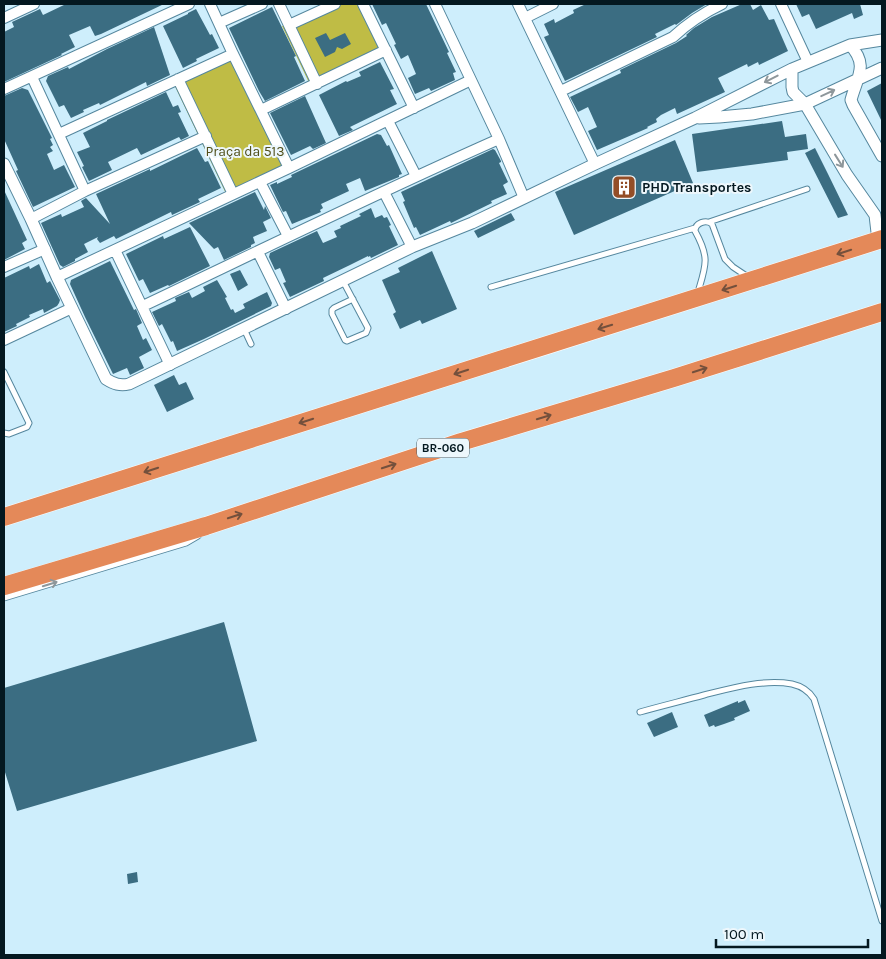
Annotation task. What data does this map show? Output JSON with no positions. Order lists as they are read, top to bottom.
{
  "streets": {
    "highway": ["BR-060"]
  },
  "parks": ["Praça da 513"],
  "places": {
    "building": ["PHD Transportes"]
  },
  "scale_bar": "100 m"
}
